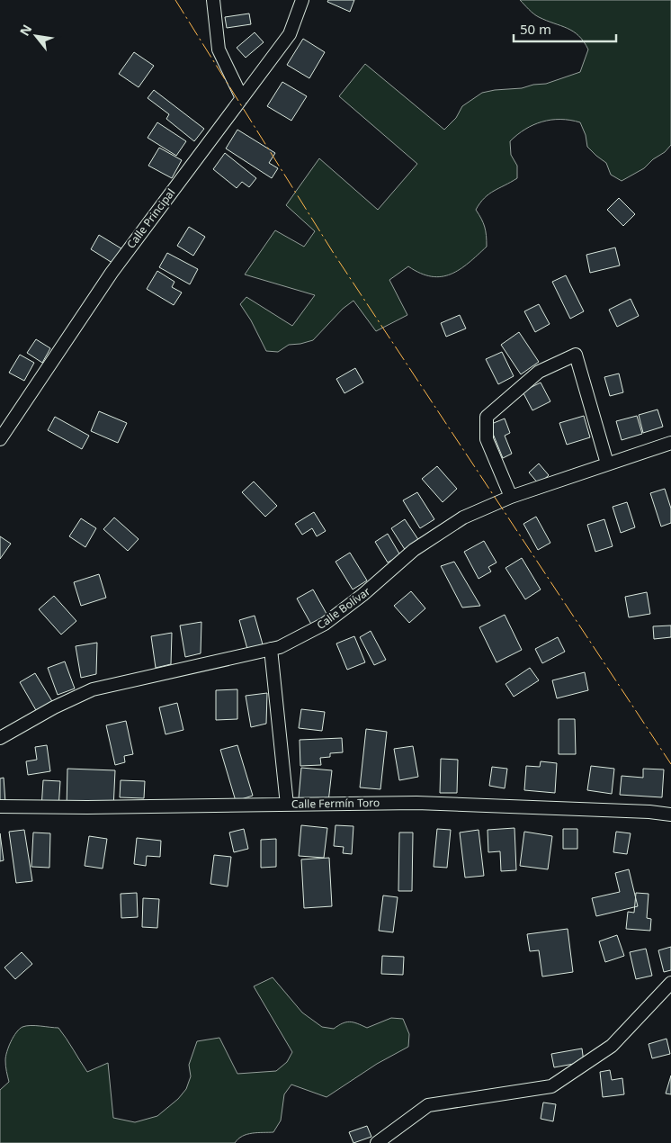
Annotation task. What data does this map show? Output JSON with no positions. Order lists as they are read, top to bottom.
{
  "streets": {
    "street": ["Calle Principal", "Calle Bolívar", "Calle Fermín Toro"]
  },
  "scale_bar": "50 m",
  "north": "top left"
}
